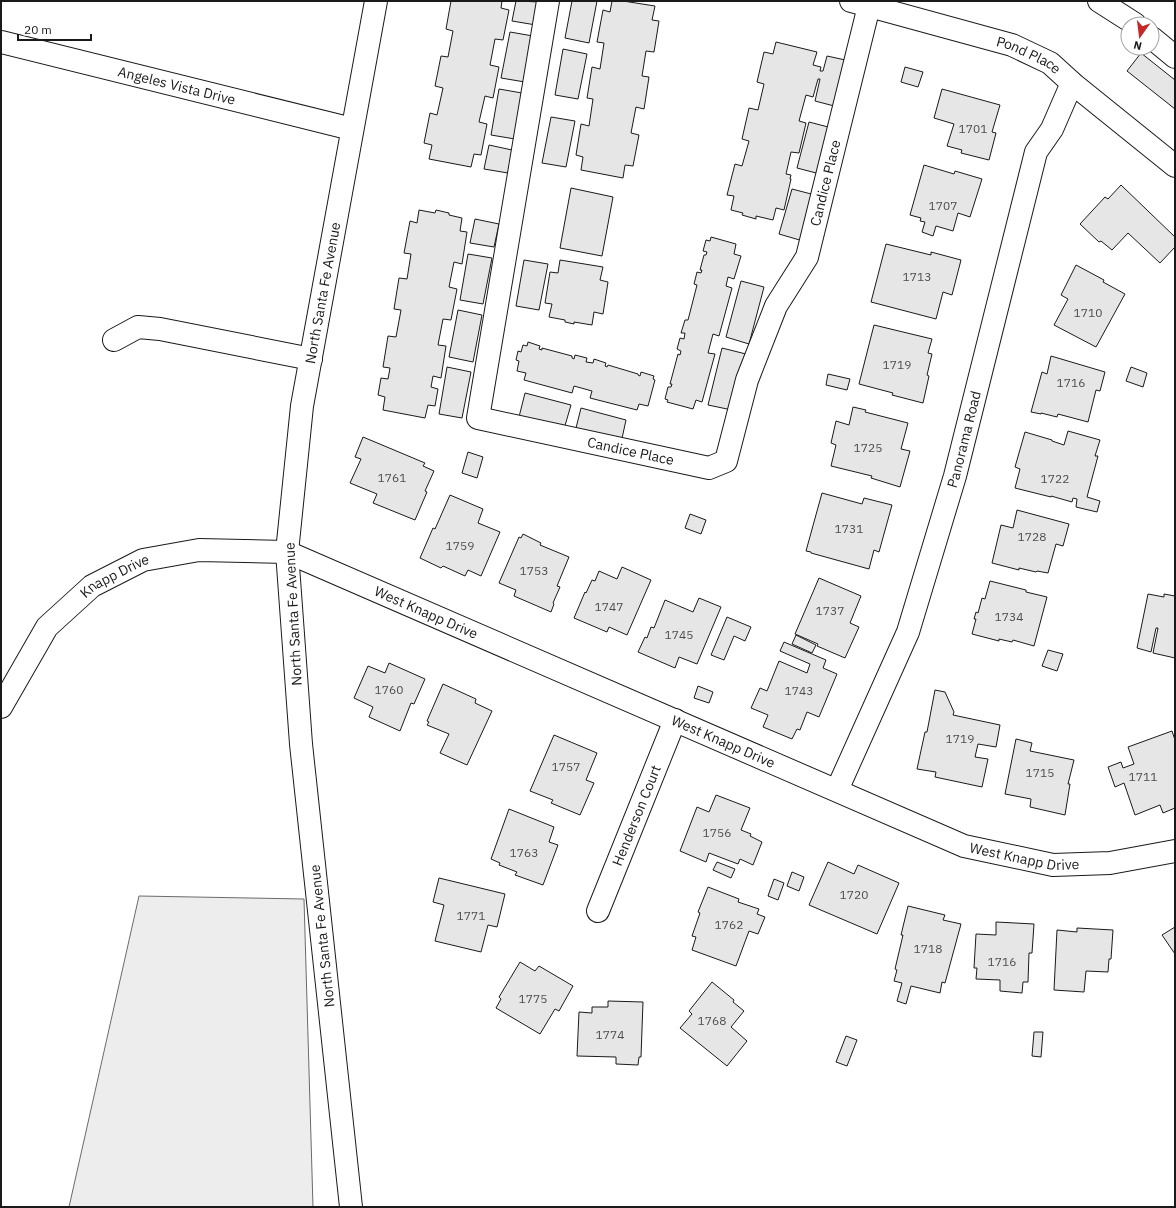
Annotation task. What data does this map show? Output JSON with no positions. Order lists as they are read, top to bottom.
{
  "streets": {
    "street": [
      "Pond Place",
      "Angeles Vista Drive",
      "Candice Place",
      "North Santa Fe Avenue",
      "Panorama Road",
      "Knapp Drive",
      "West Knapp Drive",
      "Henderson Court"
    ]
  },
  "crossings": [
    ["Pond Place", "Candice Place"],
    ["Pond Place", "Panorama Road"],
    ["Angeles Vista Drive", "North Santa Fe Avenue"],
    ["North Santa Fe Avenue", "Knapp Drive"],
    ["North Santa Fe Avenue", "West Knapp Drive"],
    ["Panorama Road", "West Knapp Drive"],
    ["Knapp Drive", "West Knapp Drive"],
    ["West Knapp Drive", "Henderson Court"]
  ],
  "house_numbers": [
    "1701",
    "1707",
    "1713",
    "1710",
    "1719",
    "1716",
    "1725",
    "1761",
    "1722",
    "1731",
    "1728",
    "1759",
    "1753",
    "1747",
    "1737",
    "1734",
    "1745",
    "1760",
    "1743",
    "1719",
    "1757",
    "1715",
    "1711",
    "1756",
    "1763",
    "1720",
    "1771",
    "1762",
    "1718",
    "1716",
    "1775",
    "1768",
    "1774"
  ],
  "scale_bar": "20 m",
  "north": "bottom"
}
